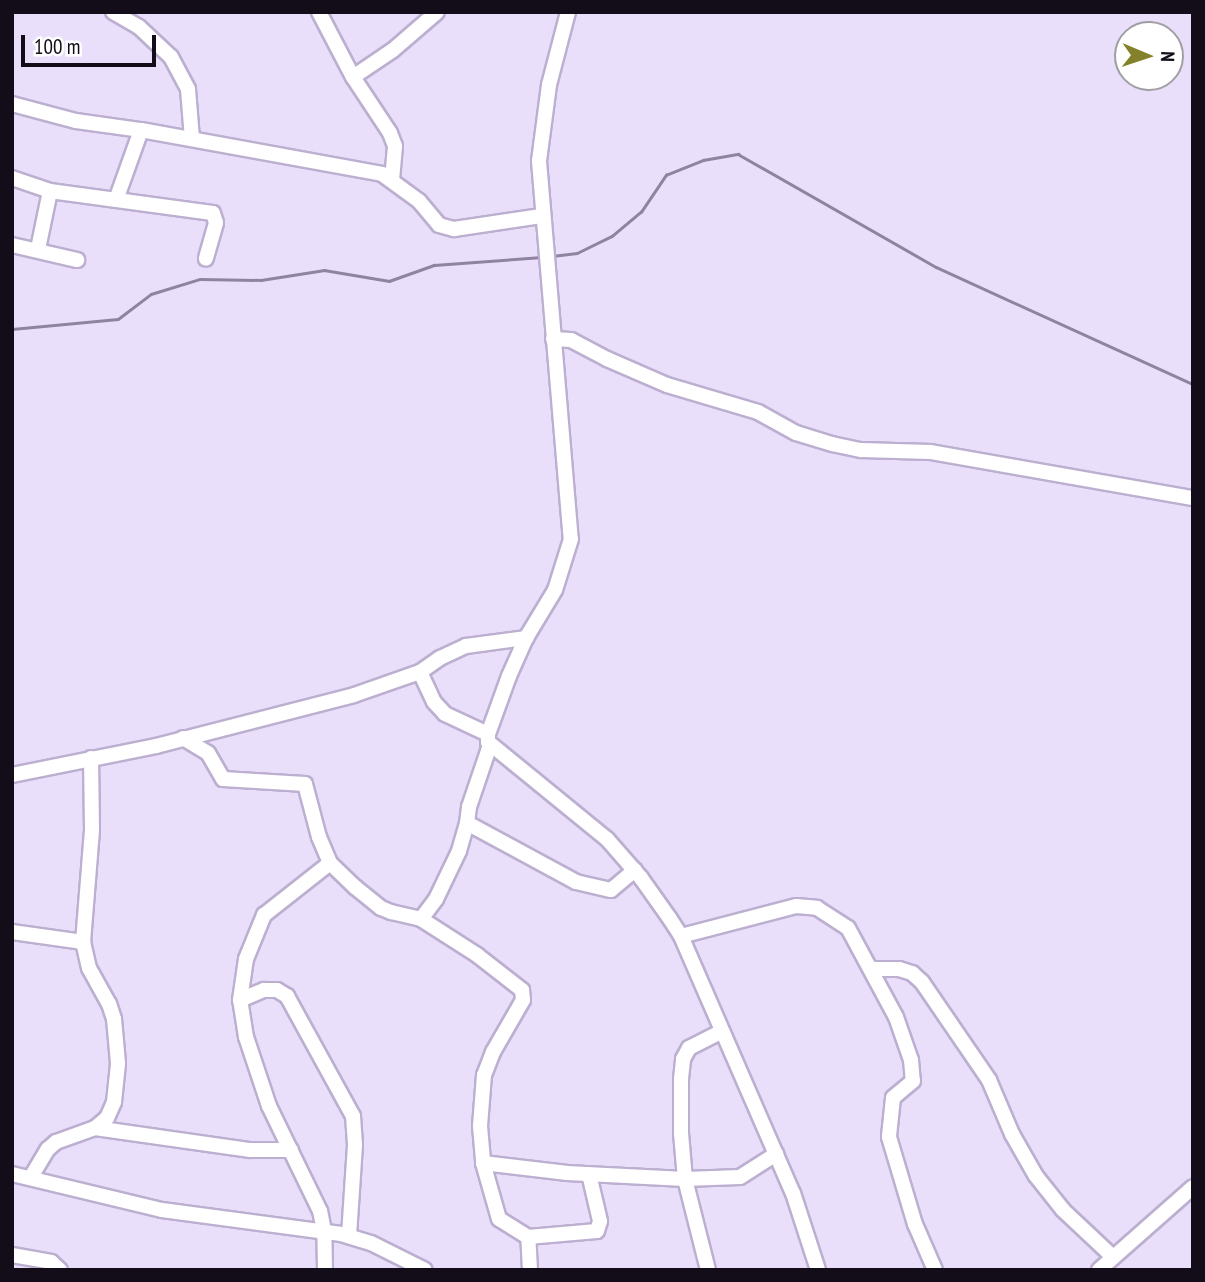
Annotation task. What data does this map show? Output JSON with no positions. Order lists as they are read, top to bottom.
{
  "scale_bar": "100 m",
  "north": "right"
}
